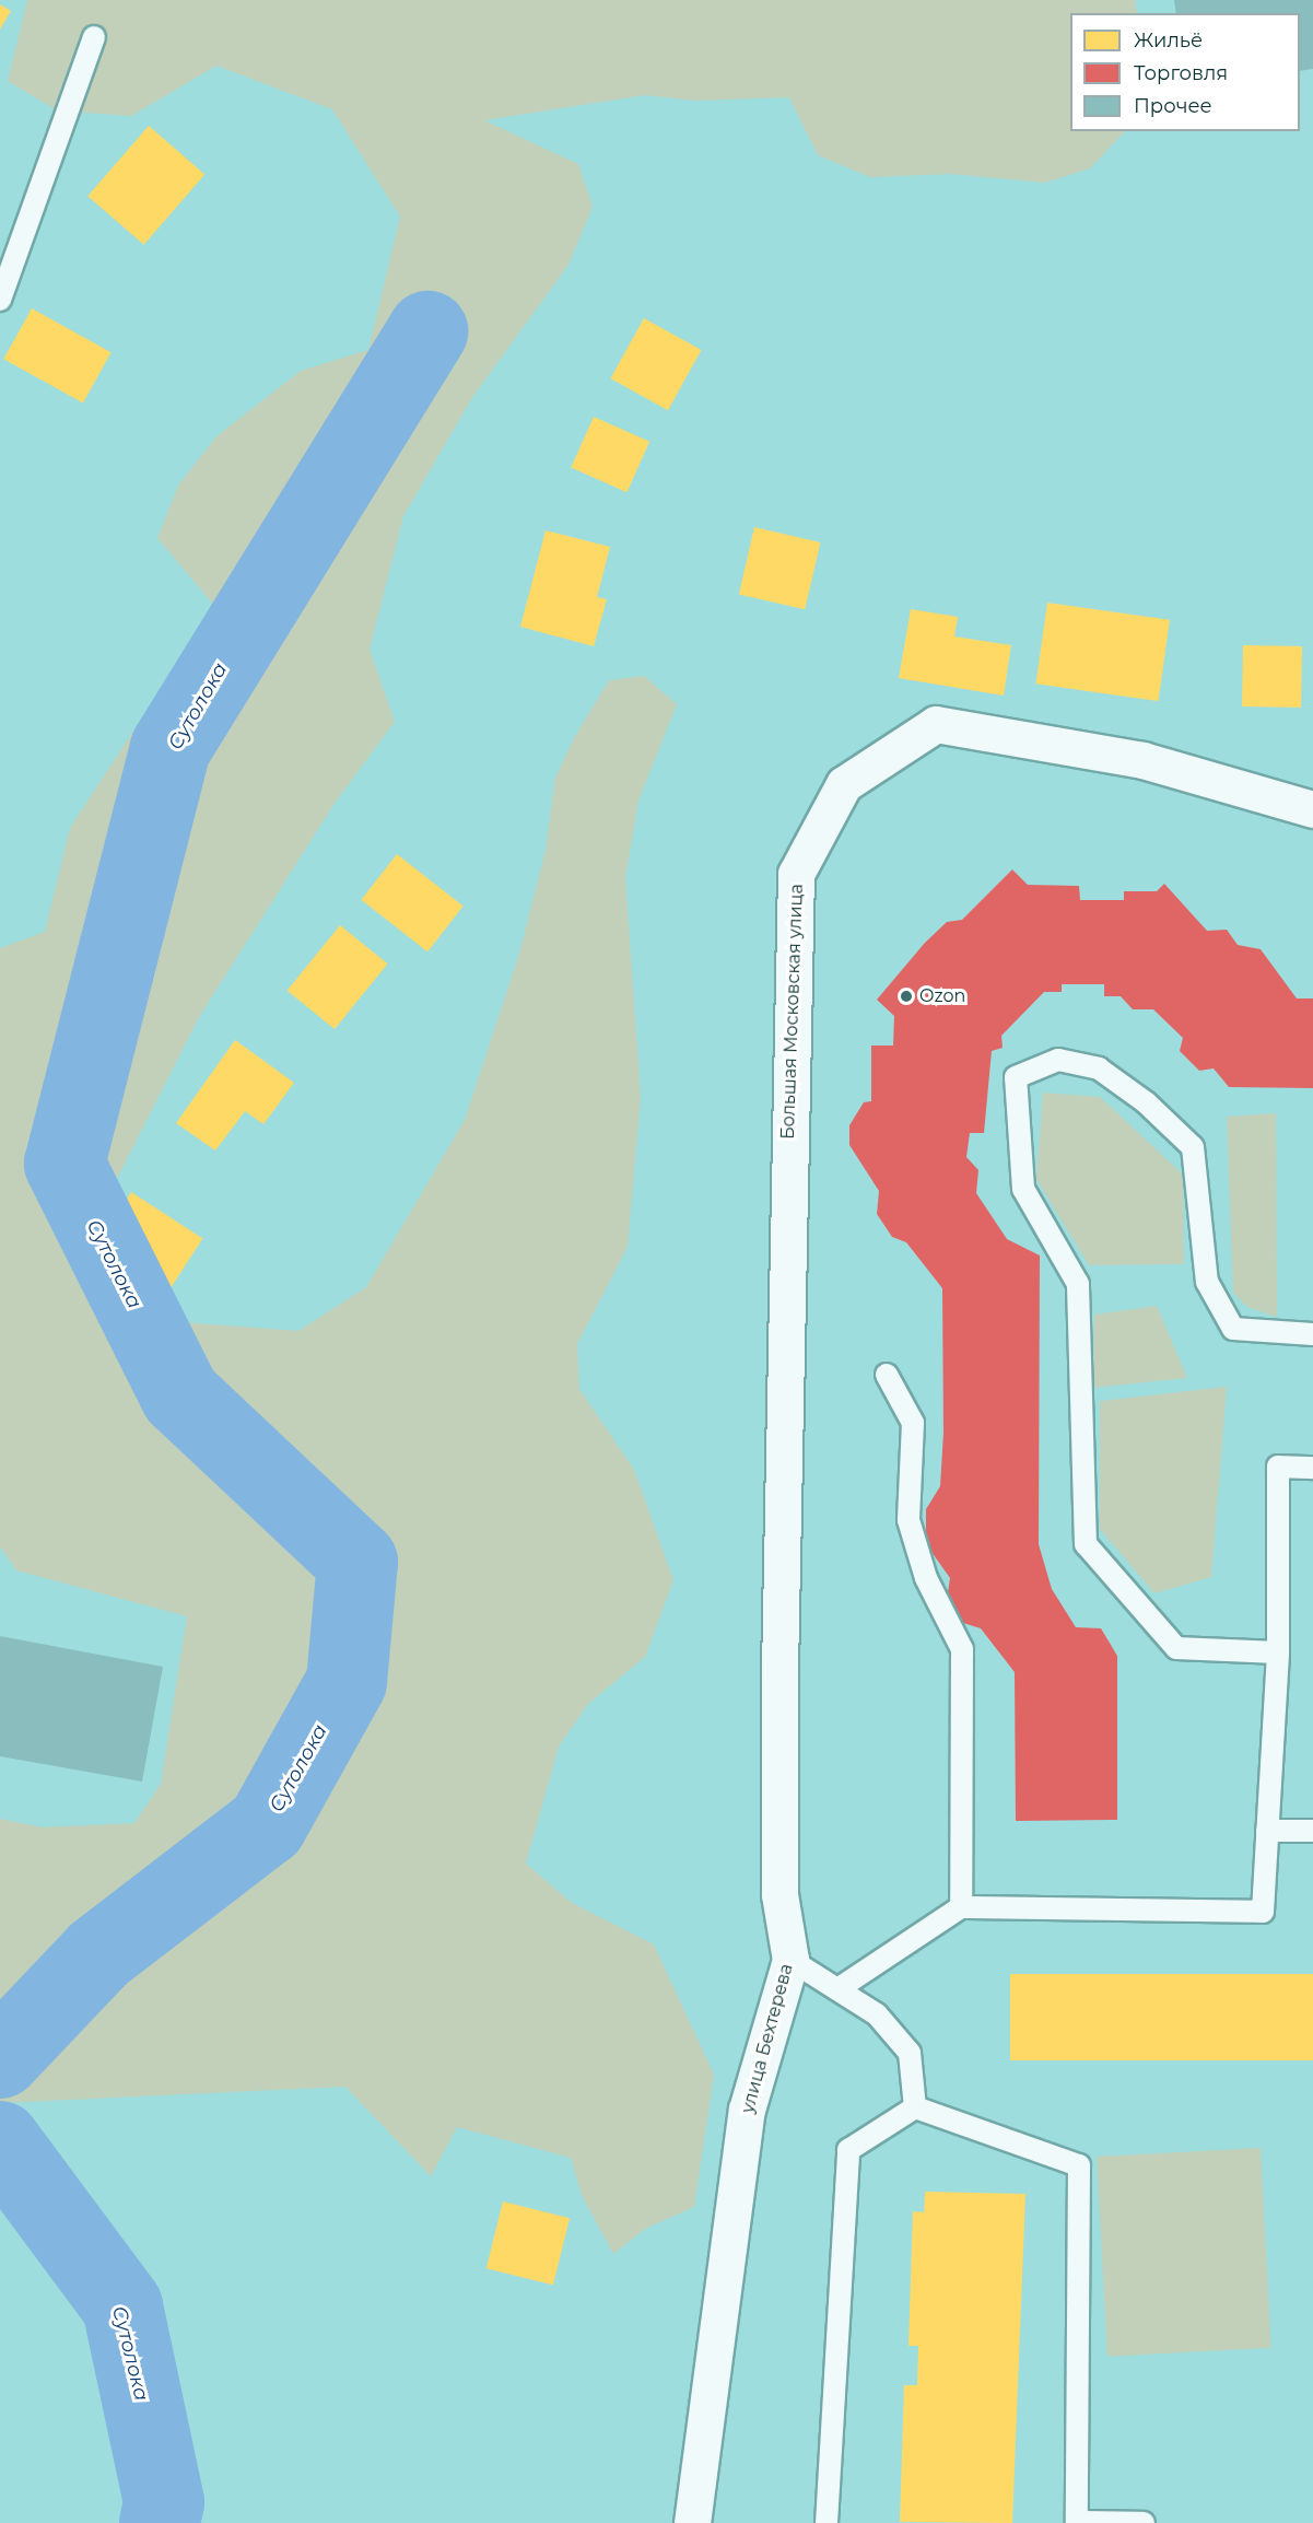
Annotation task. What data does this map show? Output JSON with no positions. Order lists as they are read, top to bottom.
{
  "streets": {
    "street": ["Большая Московская улица", "улица Бехтерева"]
  },
  "crossings": [
    ["Большая Московская улица", "улица Бехтерева"]
  ],
  "water": ["Сутолока"],
  "places": ["Ozon"],
  "legend": ["Жильё", "Торговля", "Прочее"]
}
